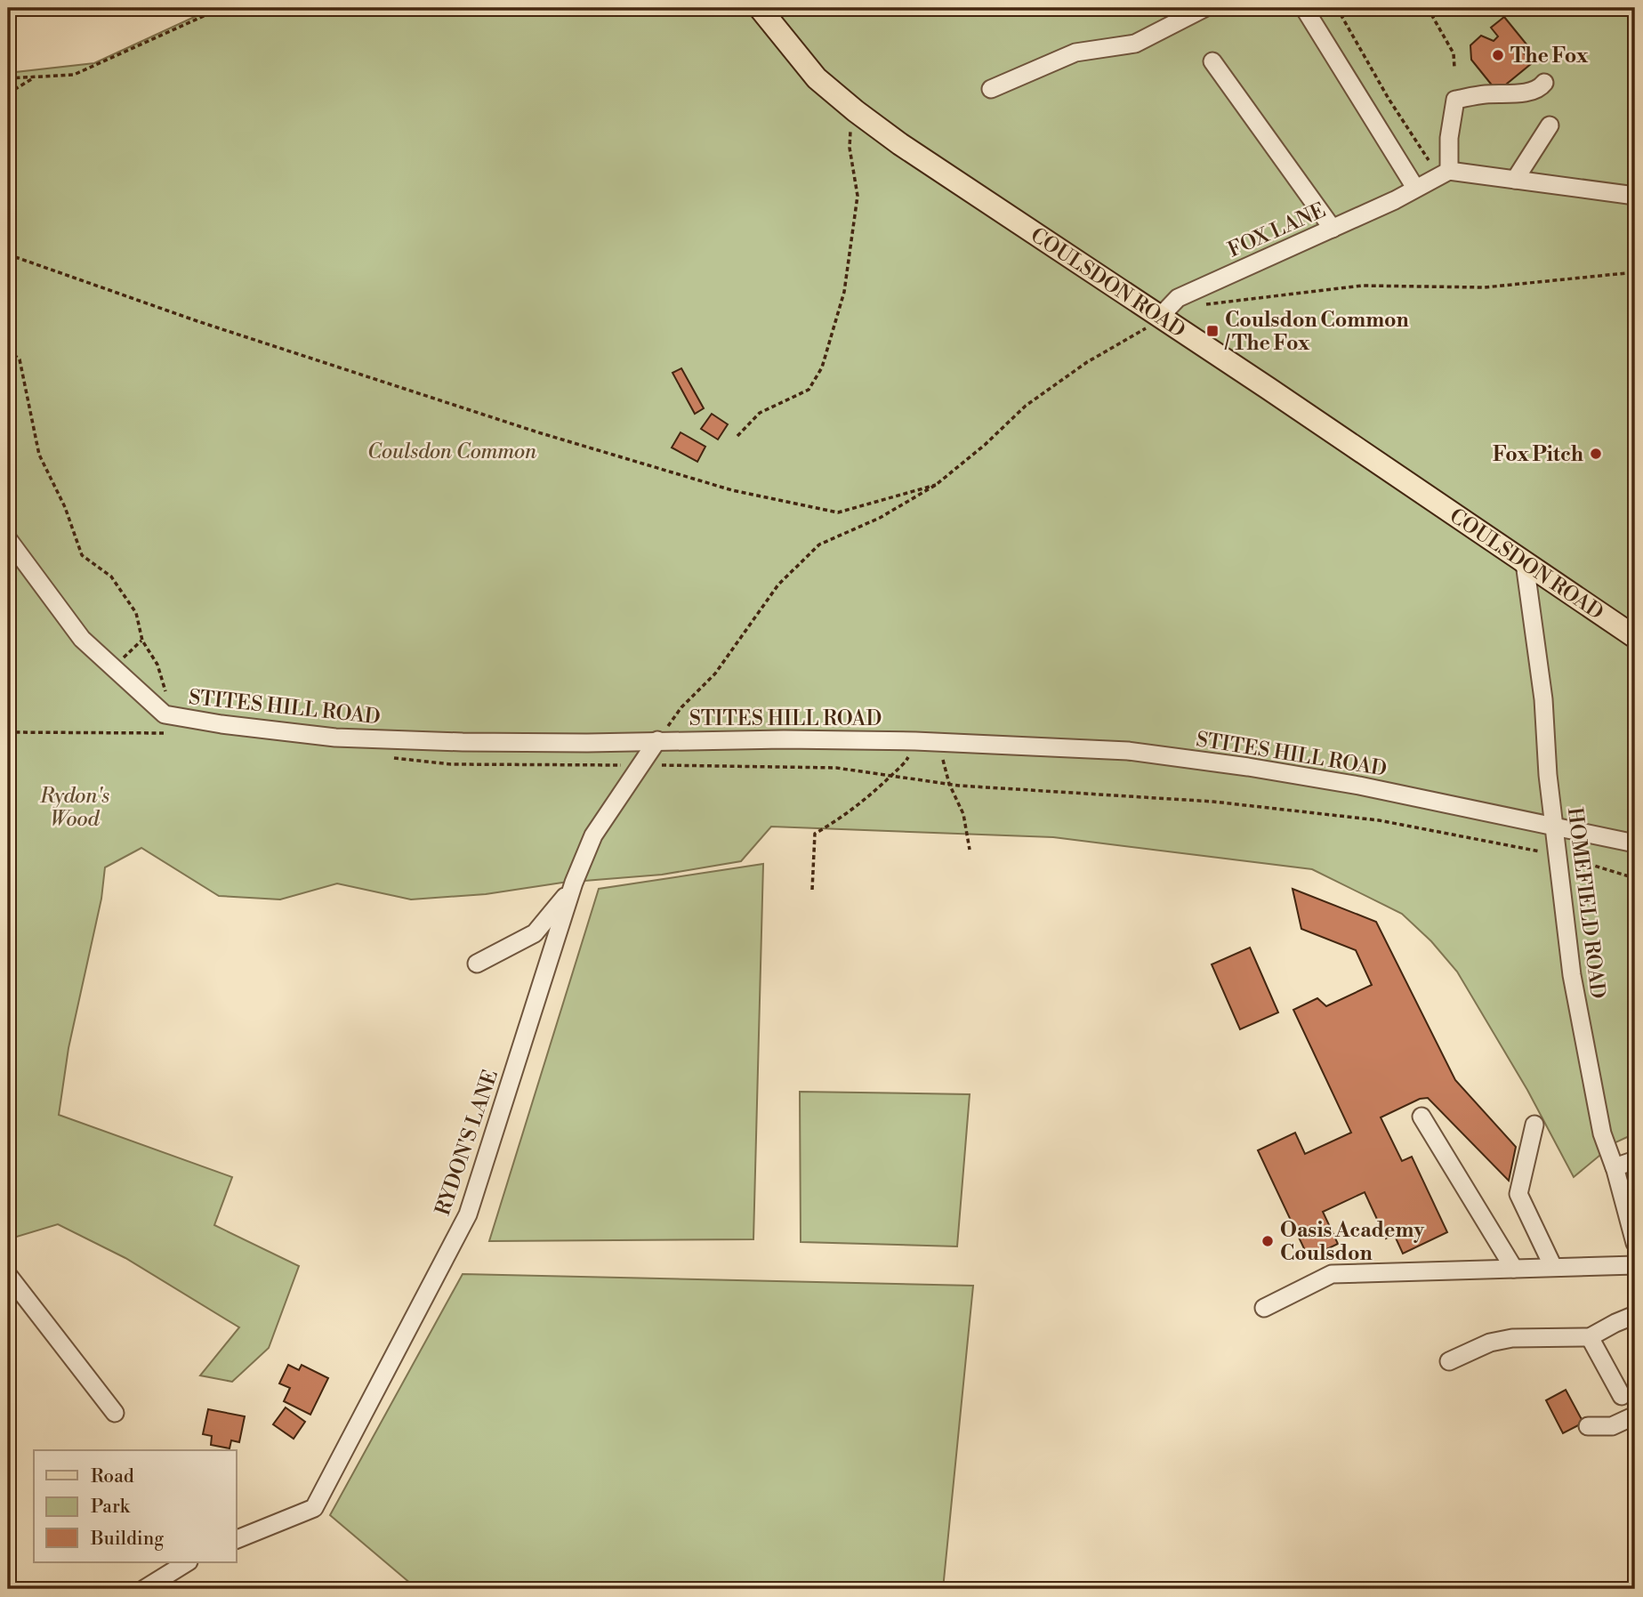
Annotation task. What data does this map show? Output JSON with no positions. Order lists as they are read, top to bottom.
{
  "streets": {
    "main road": ["COULSDON ROAD"],
    "street": [
      "FOX LANE",
      "STITES HILL ROAD",
      "HOMEFIELD ROAD",
      "RYDON'S LANE"
    ]
  },
  "crossings": [
    ["FOX LANE", "COULSDON ROAD"],
    ["COULSDON ROAD", "HOMEFIELD ROAD"],
    ["STITES HILL ROAD", "HOMEFIELD ROAD"],
    ["STITES HILL ROAD", "RYDON'S LANE"]
  ],
  "parks": ["Coulsdon Common", "Rydon's Wood"],
  "places": {
    "other": ["The Fox", "Fox Pitch", "Oasis Academy Coulsdon"],
    "transit": ["Coulsdon Common / The Fox"]
  },
  "legend": ["Road", "Park", "Building"]
}
